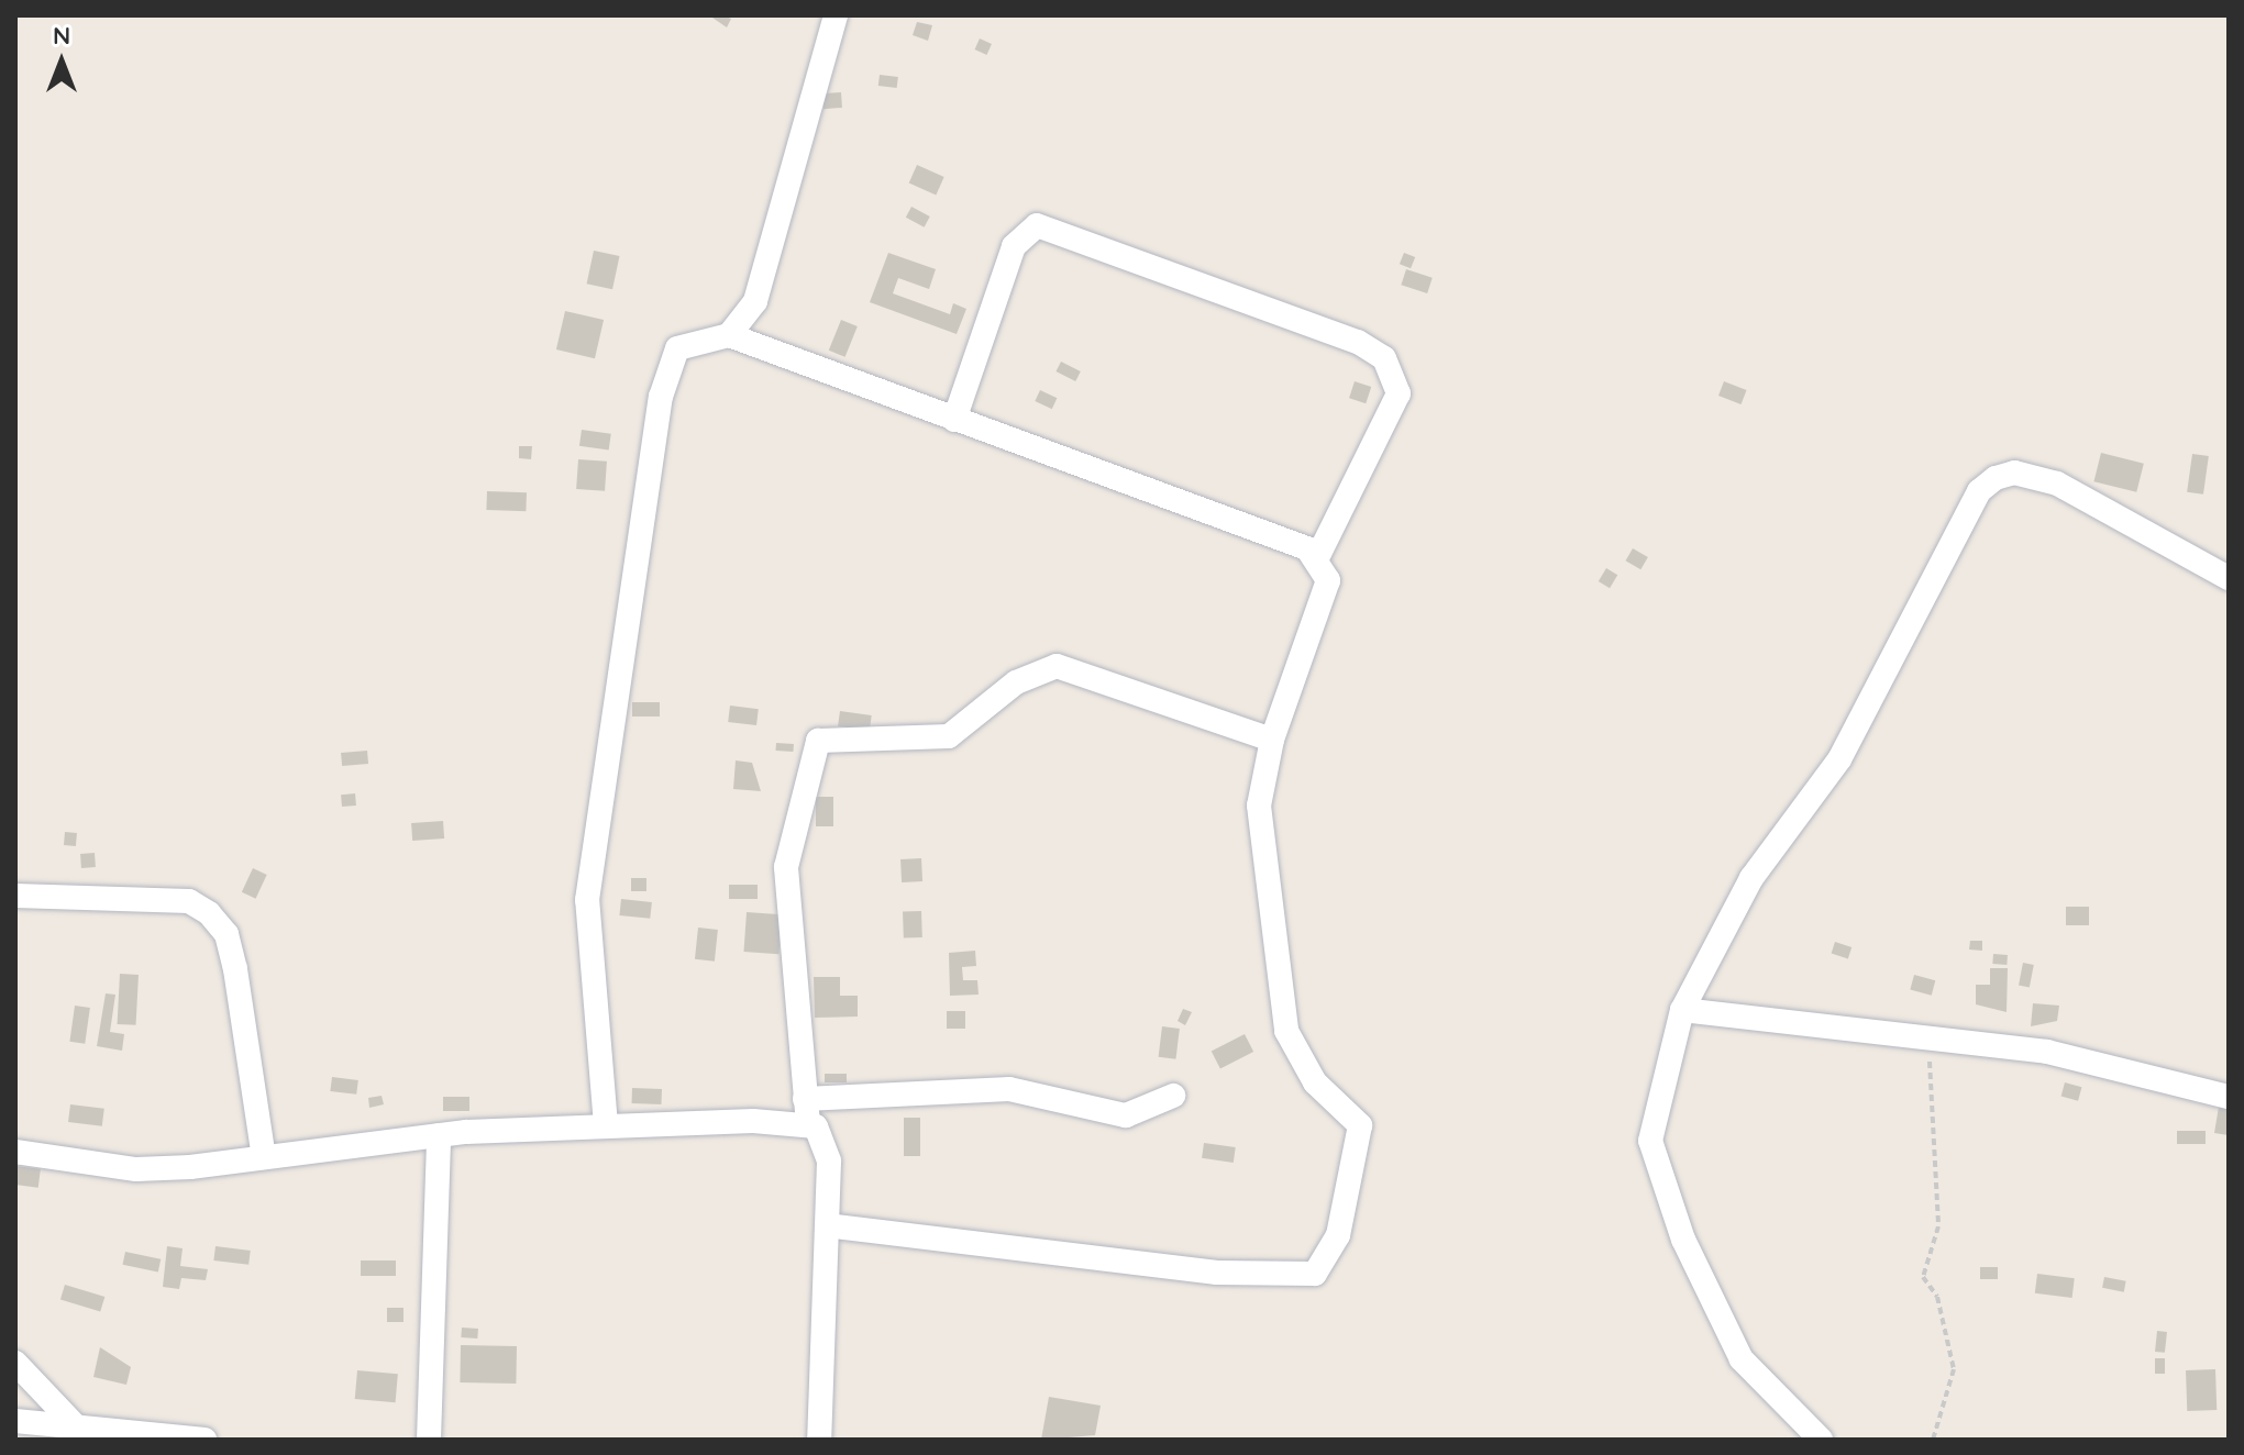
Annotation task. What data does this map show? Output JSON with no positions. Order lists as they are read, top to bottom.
{
  "north": "top"
}
